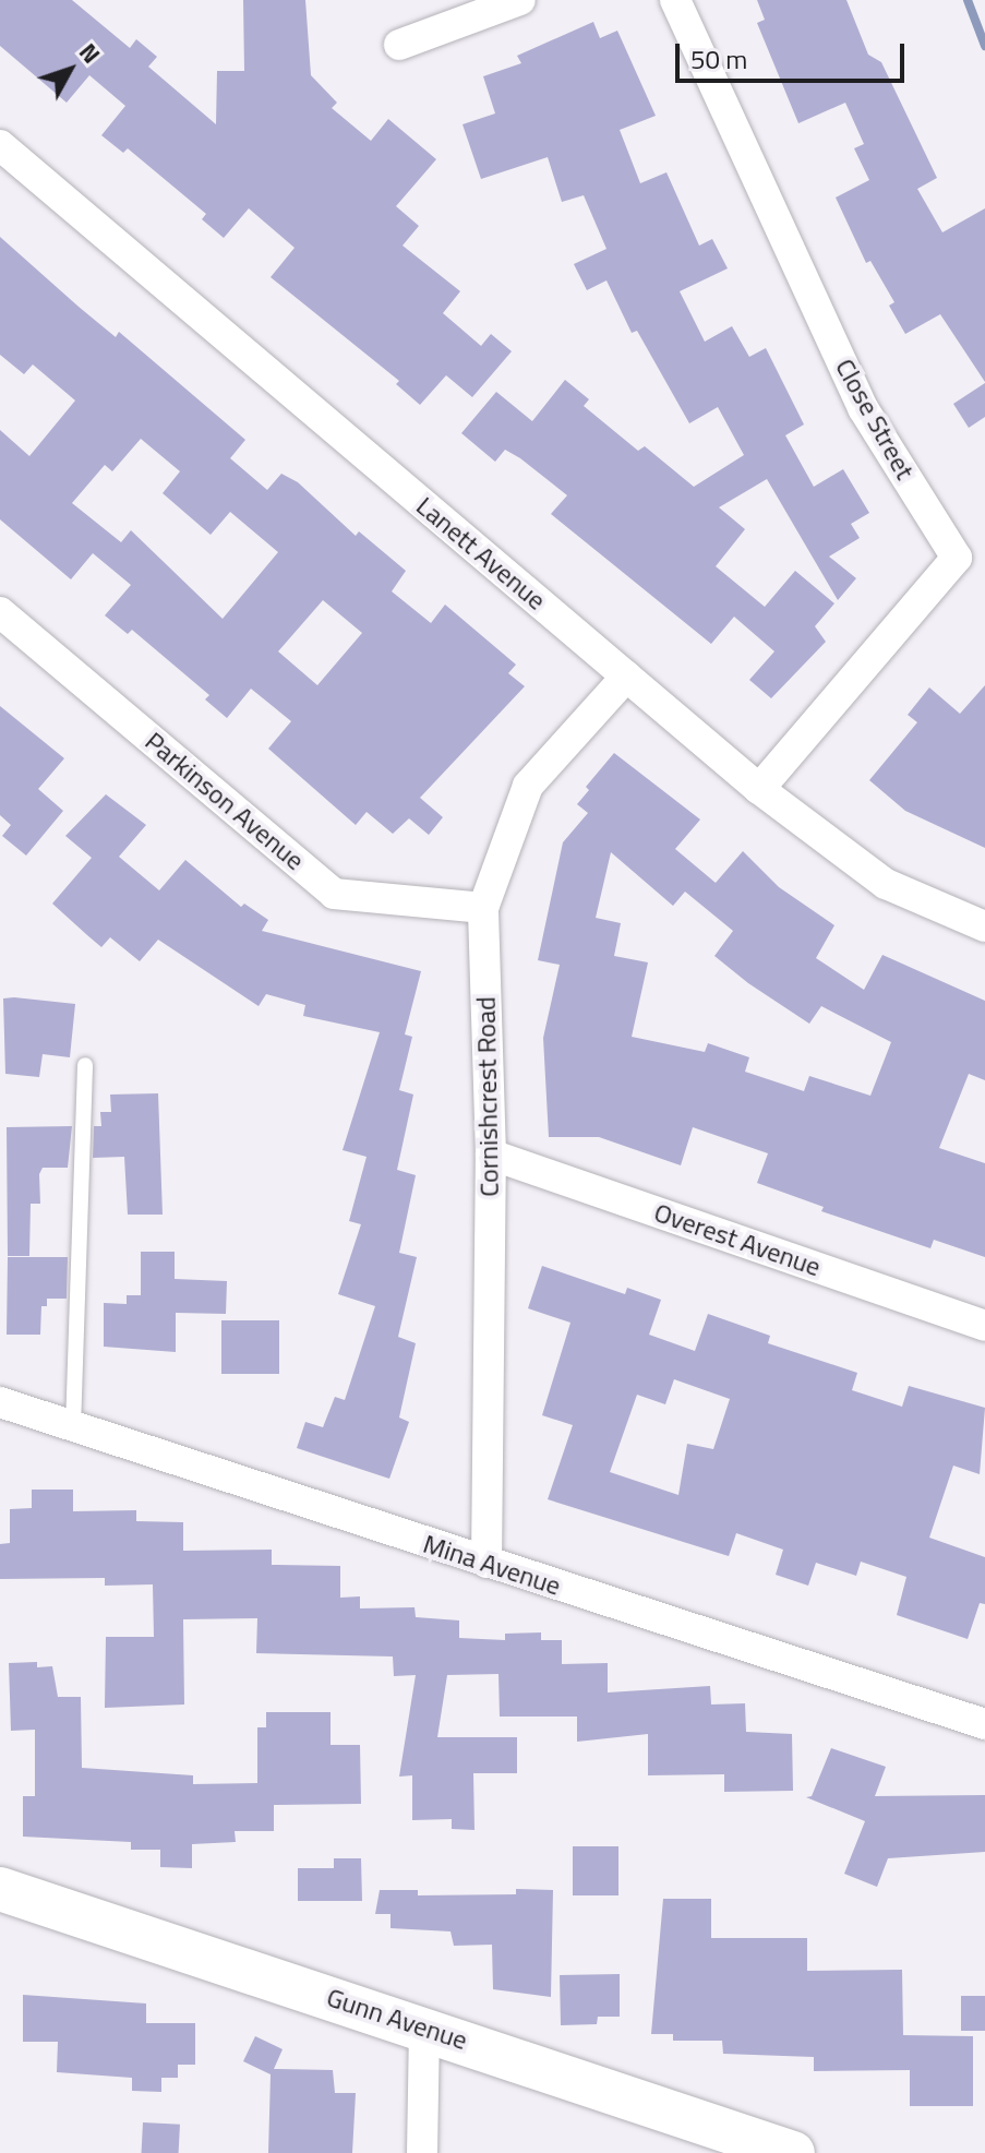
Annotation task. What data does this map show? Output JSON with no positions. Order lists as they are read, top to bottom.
{
  "streets": {
    "street": [
      "Close Street",
      "Lanett Avenue",
      "Parkinson Avenue",
      "Cornishcrest Road",
      "Overest Avenue",
      "Mina Avenue",
      "Gunn Avenue"
    ]
  },
  "crossings": [
    ["Close Street", "Lanett Avenue"],
    ["Lanett Avenue", "Cornishcrest Road"],
    ["Parkinson Avenue", "Cornishcrest Road"],
    ["Cornishcrest Road", "Overest Avenue"],
    ["Cornishcrest Road", "Mina Avenue"]
  ],
  "scale_bar": "50 m",
  "north": "top right"
}
